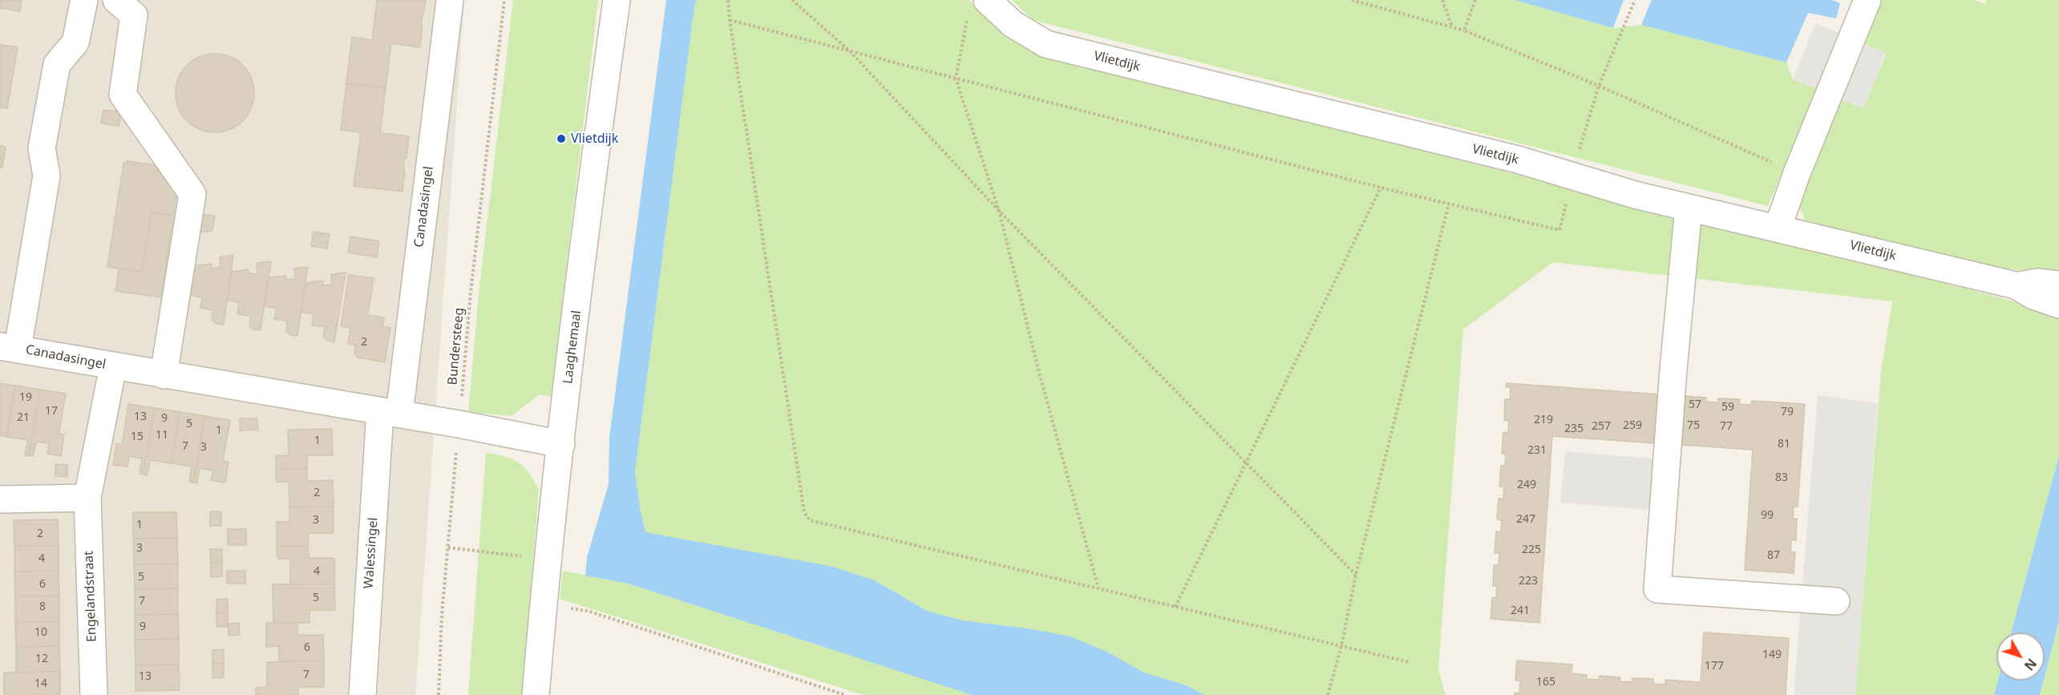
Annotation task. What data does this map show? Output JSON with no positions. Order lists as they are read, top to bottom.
{
  "streets": {
    "street": [
      "Vlietdijk",
      "Canadasingel",
      "Laaghemaal",
      "Walessingel",
      "Engelandstraat"
    ],
    "path": ["Bundersteeg"]
  },
  "crossings": [
    ["Canadasingel", "Bundersteeg"],
    ["Canadasingel", "Laaghemaal"],
    ["Canadasingel", "Walessingel"],
    ["Canadasingel", "Engelandstraat"]
  ],
  "places": ["Vlietdijk"],
  "house_numbers": [
    "2",
    "19",
    "57",
    "59",
    "17",
    "79",
    "13",
    "21",
    "9",
    "219",
    "5",
    "259",
    "75",
    "257",
    "77",
    "235",
    "1",
    "11",
    "15",
    "1",
    "81",
    "7",
    "3",
    "231",
    "83",
    "249",
    "2",
    "99",
    "247",
    "3",
    "1",
    "2",
    "3",
    "225",
    "87",
    "4",
    "4",
    "5",
    "223",
    "6",
    "5",
    "7",
    "8",
    "241",
    "9",
    "10",
    "6",
    "149",
    "12",
    "177",
    "7",
    "13",
    "165",
    "14"
  ],
  "north": "bottom right"
}
